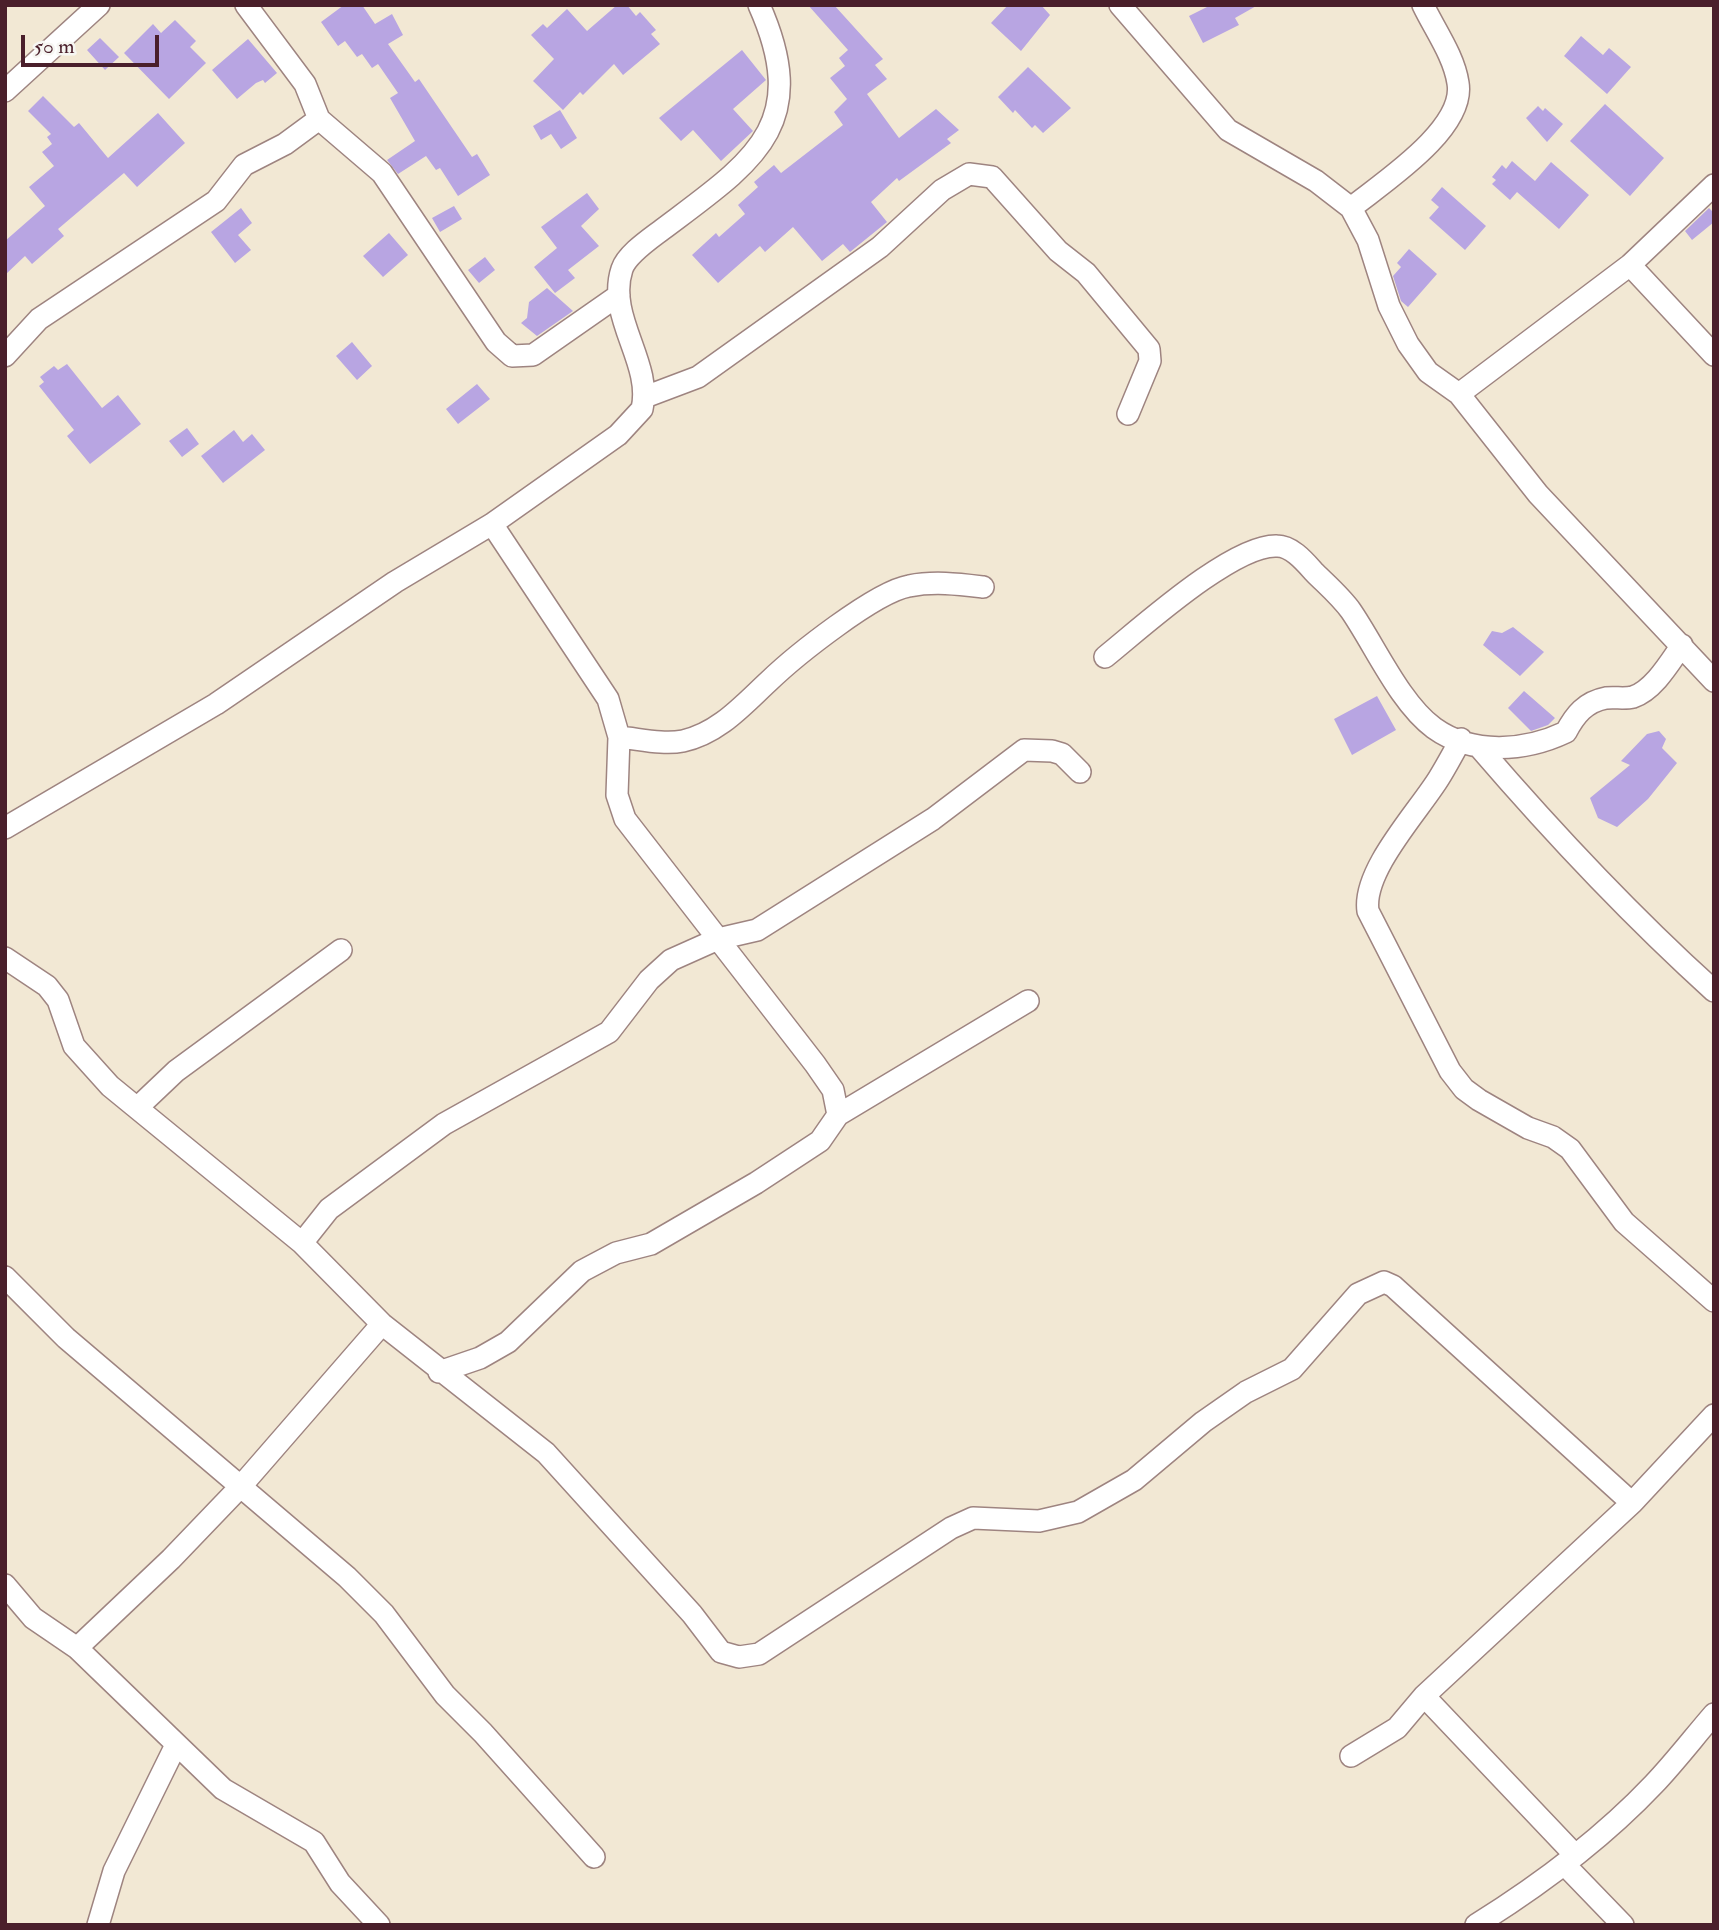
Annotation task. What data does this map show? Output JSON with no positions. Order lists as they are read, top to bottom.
{
  "scale_bar": "50 m"
}
